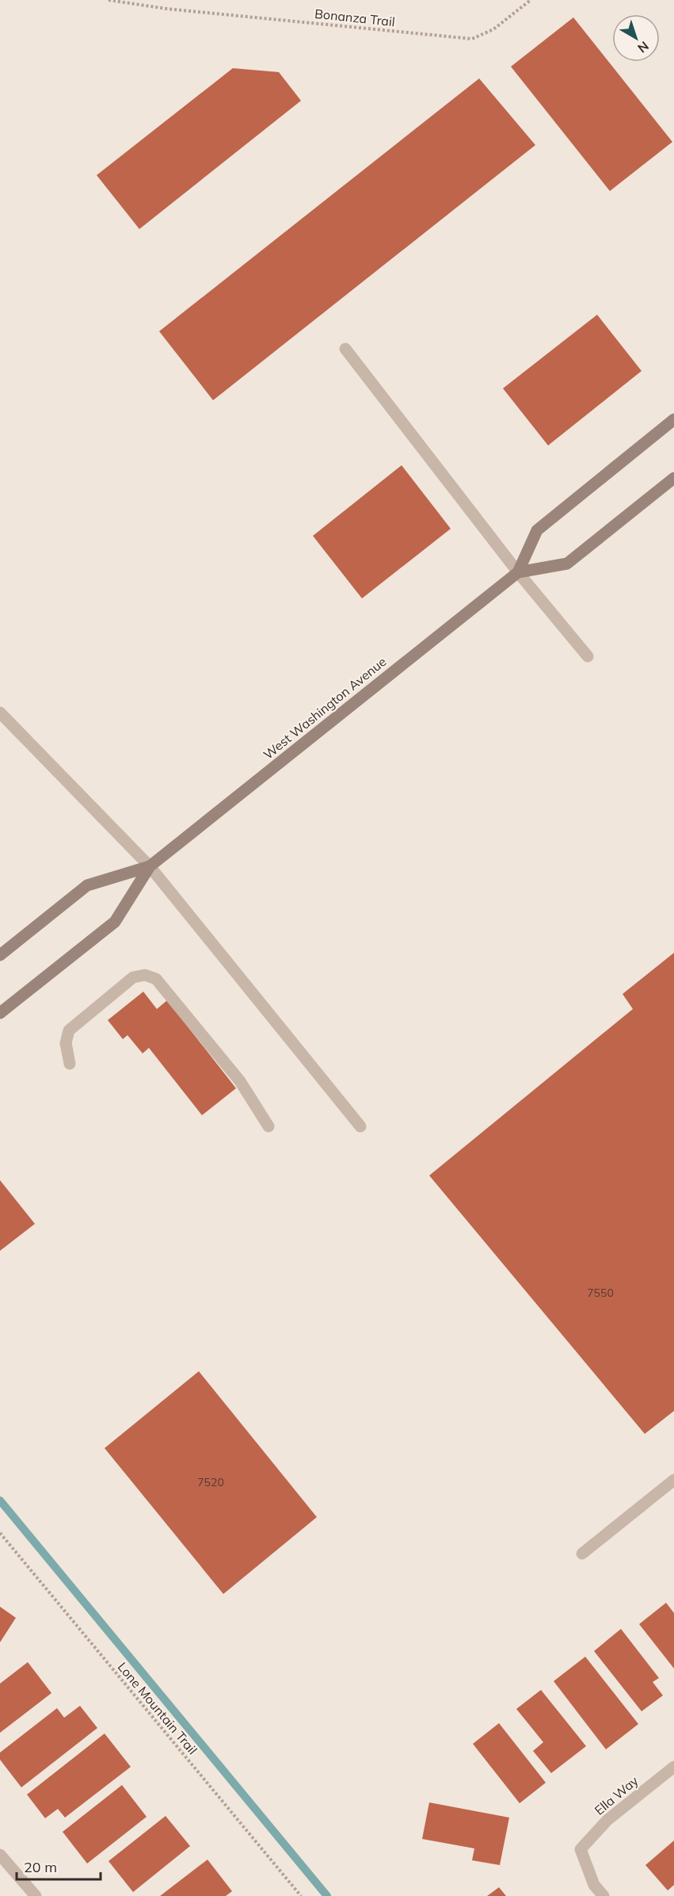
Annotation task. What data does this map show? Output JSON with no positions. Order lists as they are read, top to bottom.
{
  "streets": {
    "main road": ["West Washington Avenue"],
    "street": ["Ella Way"],
    "path": ["Bonanza Trail", "Lone Mountain Trail"]
  },
  "house_numbers": ["7550", "7520"],
  "scale_bar": "20 m",
  "north": "bottom right"
}
